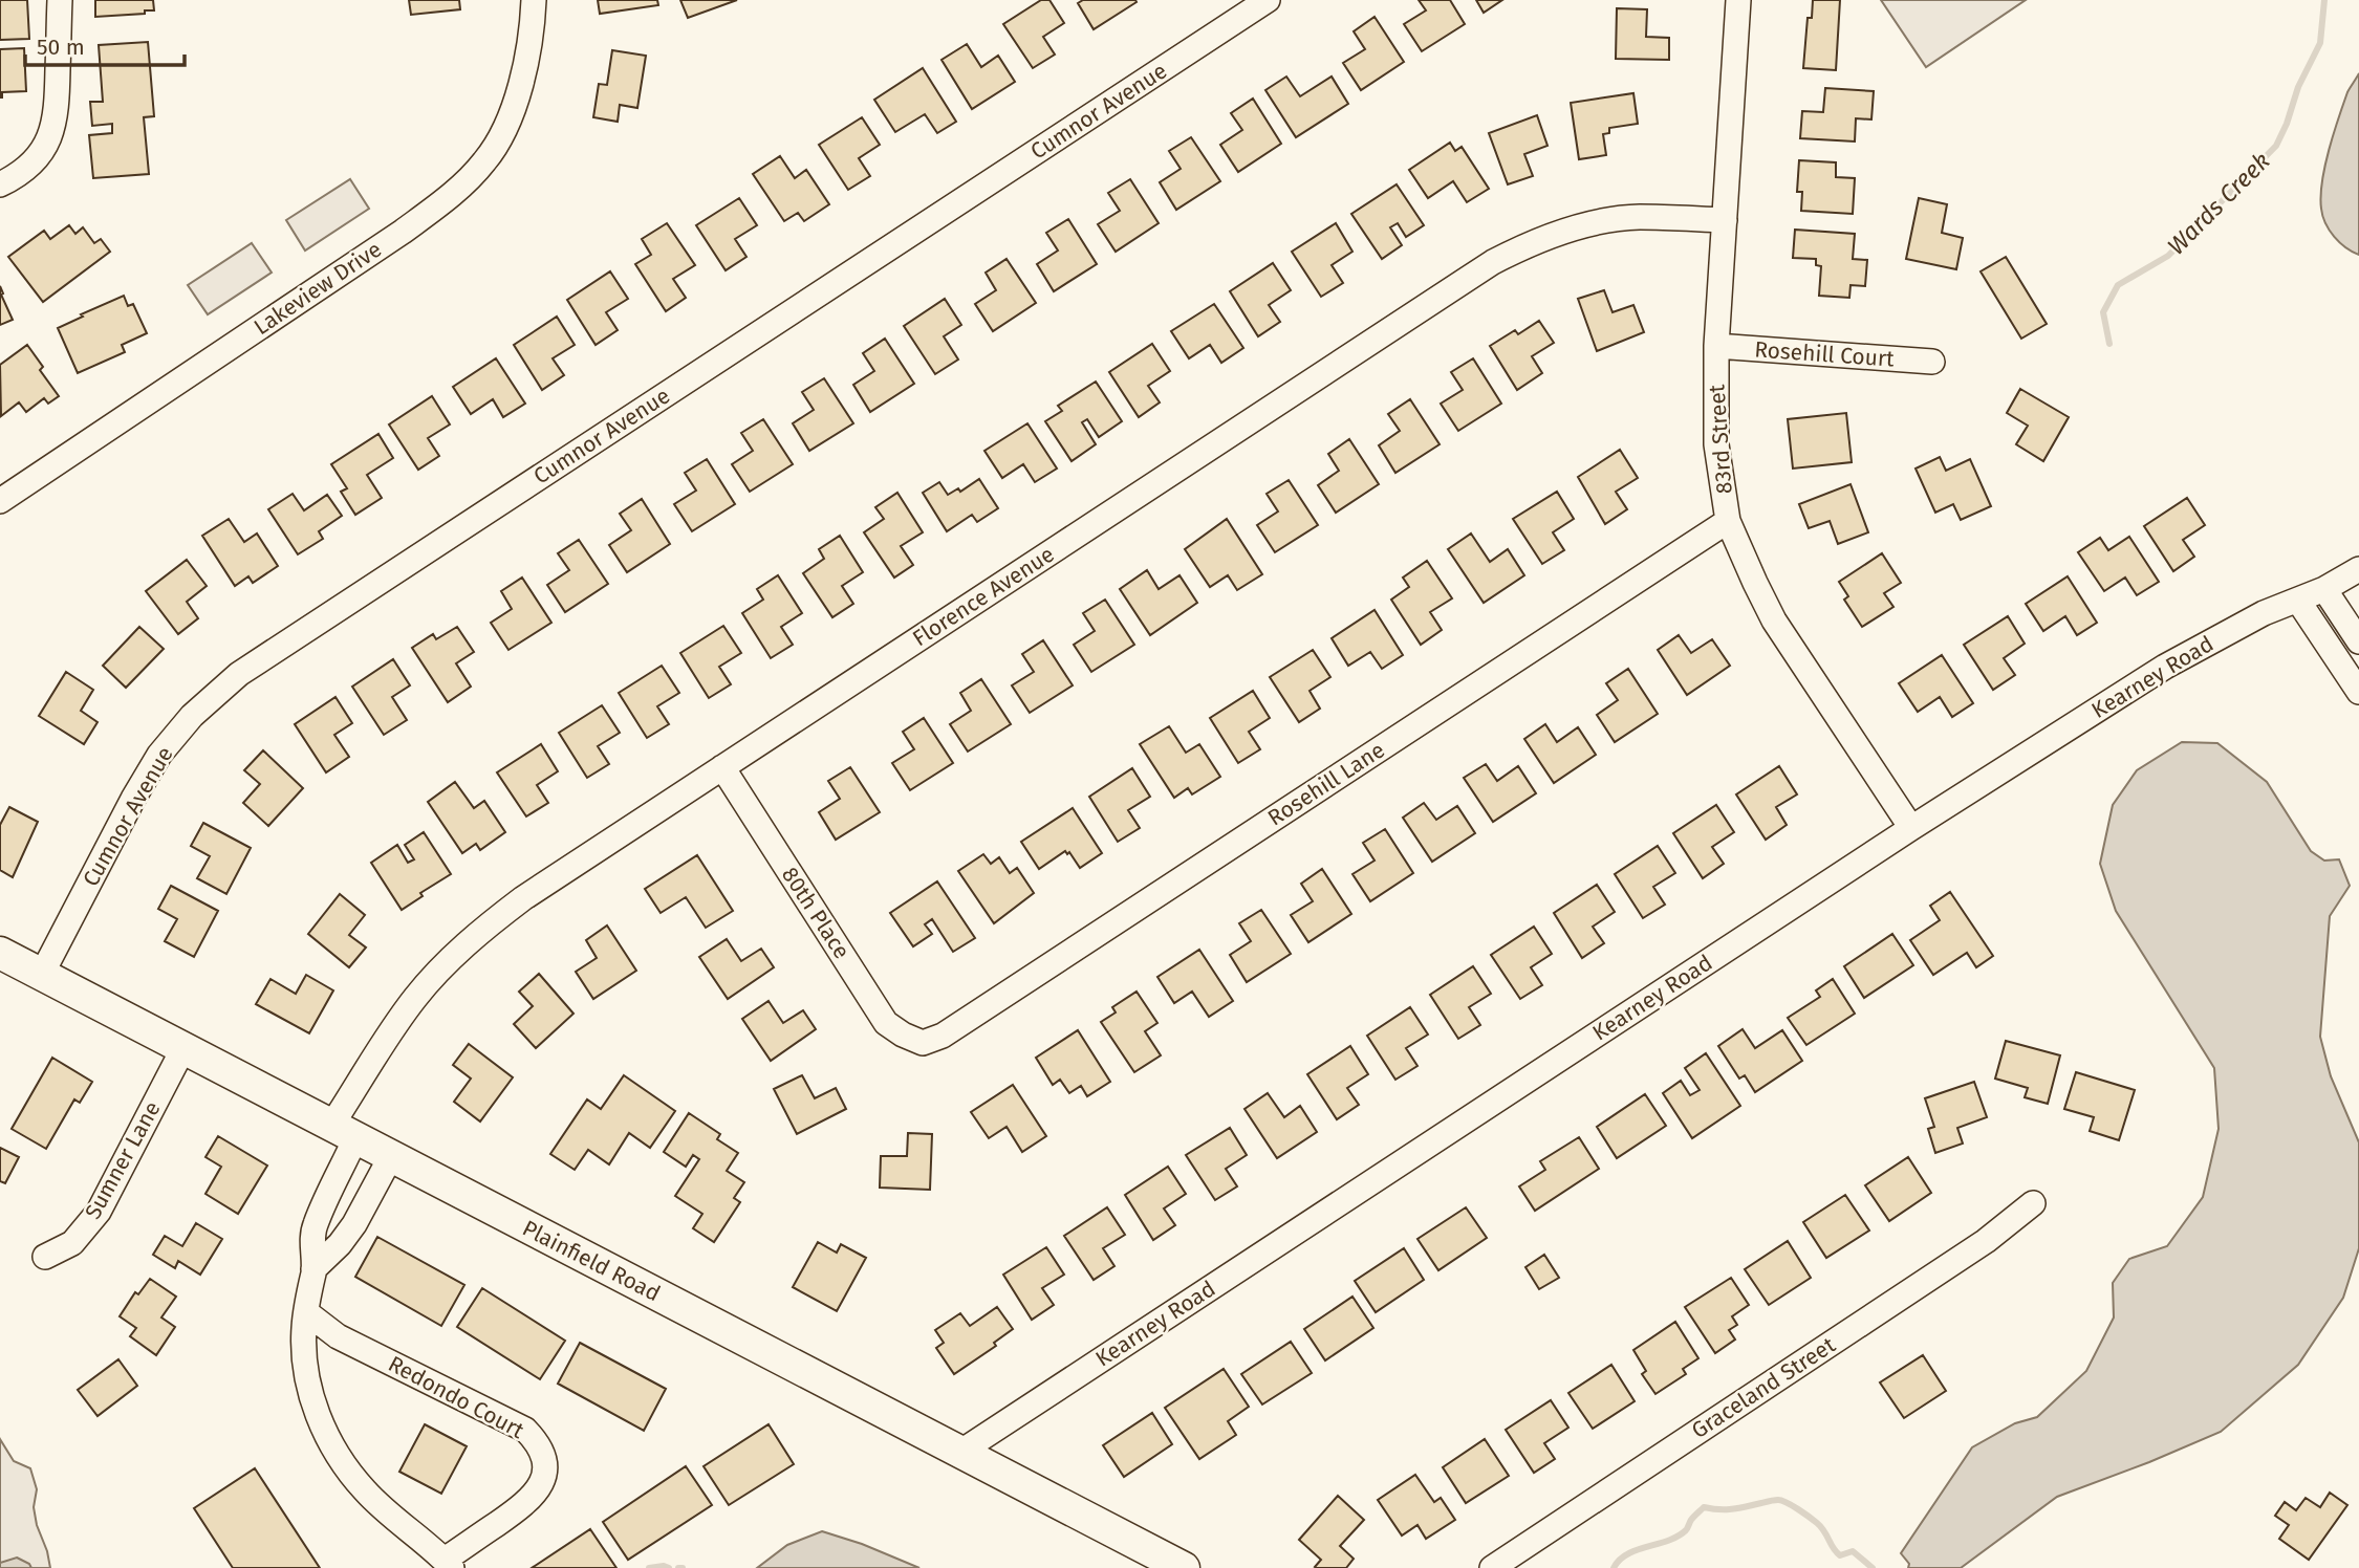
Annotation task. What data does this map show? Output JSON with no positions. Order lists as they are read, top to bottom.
{
  "streets": {
    "main road": ["Plainfield Road"],
    "street": [
      "Cumnor Avenue",
      "Lakeview Drive",
      "Rosehill Court",
      "83rd Street",
      "Florence Avenue",
      "Kearney Road",
      "Rosehill Lane",
      "80th Place",
      "Sumner Lane",
      "Graceland Street",
      "Redondo Court"
    ]
  },
  "crossings": [
    ["Cumnor Avenue", "Plainfield Road"],
    ["Rosehill Court", "83rd Street"],
    ["83rd Street", "Florence Avenue"],
    ["83rd Street", "Kearney Road"],
    ["83rd Street", "Rosehill Lane"],
    ["Florence Avenue", "80th Place"],
    ["Florence Avenue", "Plainfield Road"],
    ["Florence Avenue", "Redondo Court"],
    ["Kearney Road", "Plainfield Road"],
    ["Rosehill Lane", "80th Place"],
    ["Sumner Lane", "Plainfield Road"]
  ],
  "water": ["Wards Creek"],
  "scale_bar": "50 m"
}
